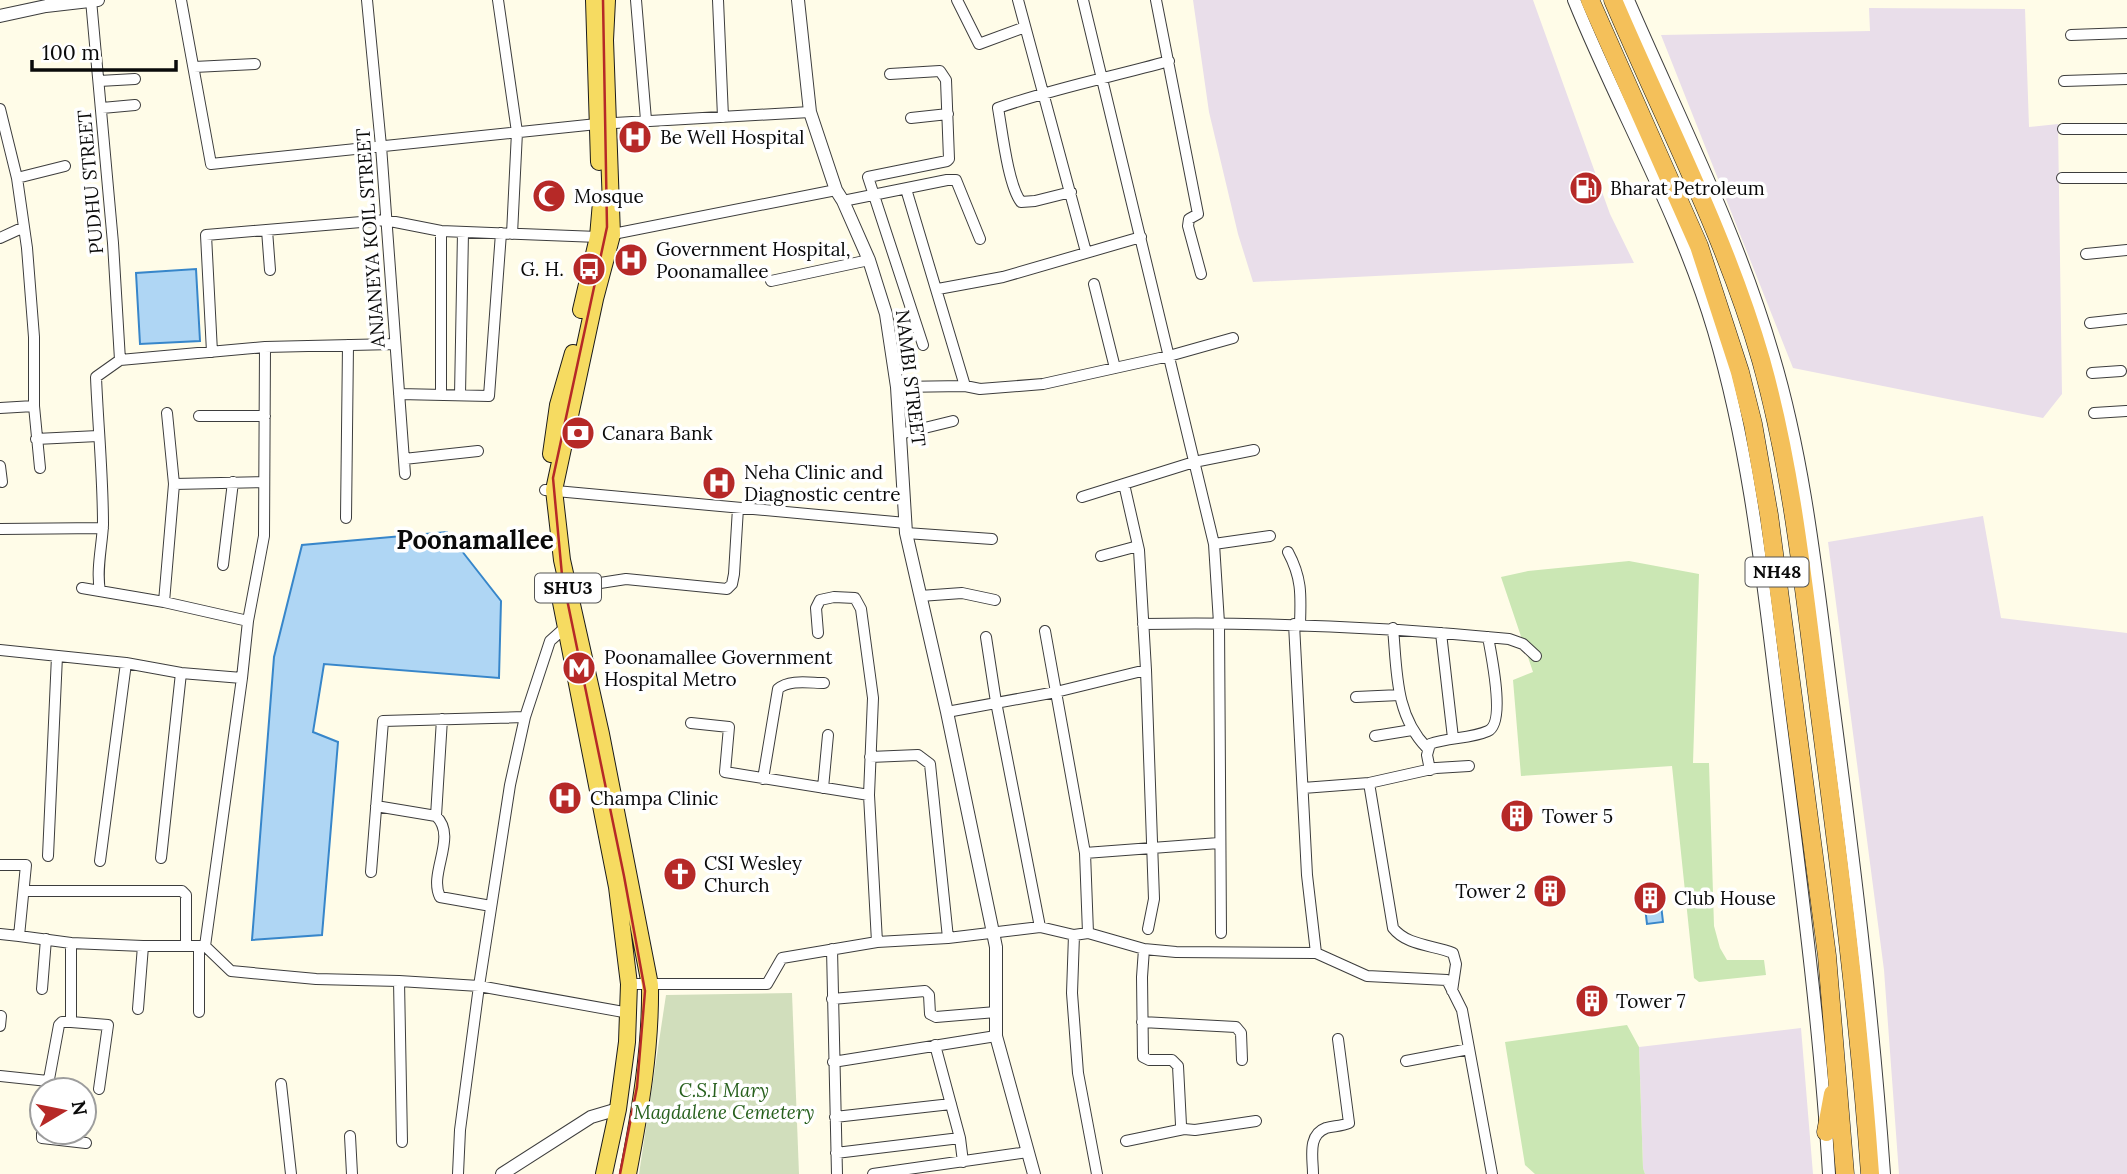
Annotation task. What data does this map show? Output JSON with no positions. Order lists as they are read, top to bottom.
{
  "streets": {
    "highway": ["NH48"],
    "main road": ["SHU3"],
    "street": ["PUDHU STREET", "ANJANEYA KOIL STREET", "NAMBI STREET"]
  },
  "districts": ["Poonamallee"],
  "parks": ["C.S.I Mary Magdalene Cemetery"],
  "places": {
    "hospital": [
      "Be Well Hospital",
      "Government Hospital, Poonamallee",
      "Neha Clinic and Diagnostic centre",
      "Champa Clinic"
    ],
    "fuel station": ["Bharat Petroleum"],
    "mosque": ["Mosque"],
    "bus stop": ["G. H."],
    "bank": ["Canara Bank"],
    "metro station": ["Poonamallee Government Hospital Metro"],
    "building": [
      "Tower 5",
      "Tower 2",
      "Club House",
      "Tower 7"
    ],
    "church": ["CSI Wesley Church"]
  },
  "scale_bar": "100 m",
  "north": "right"
}
